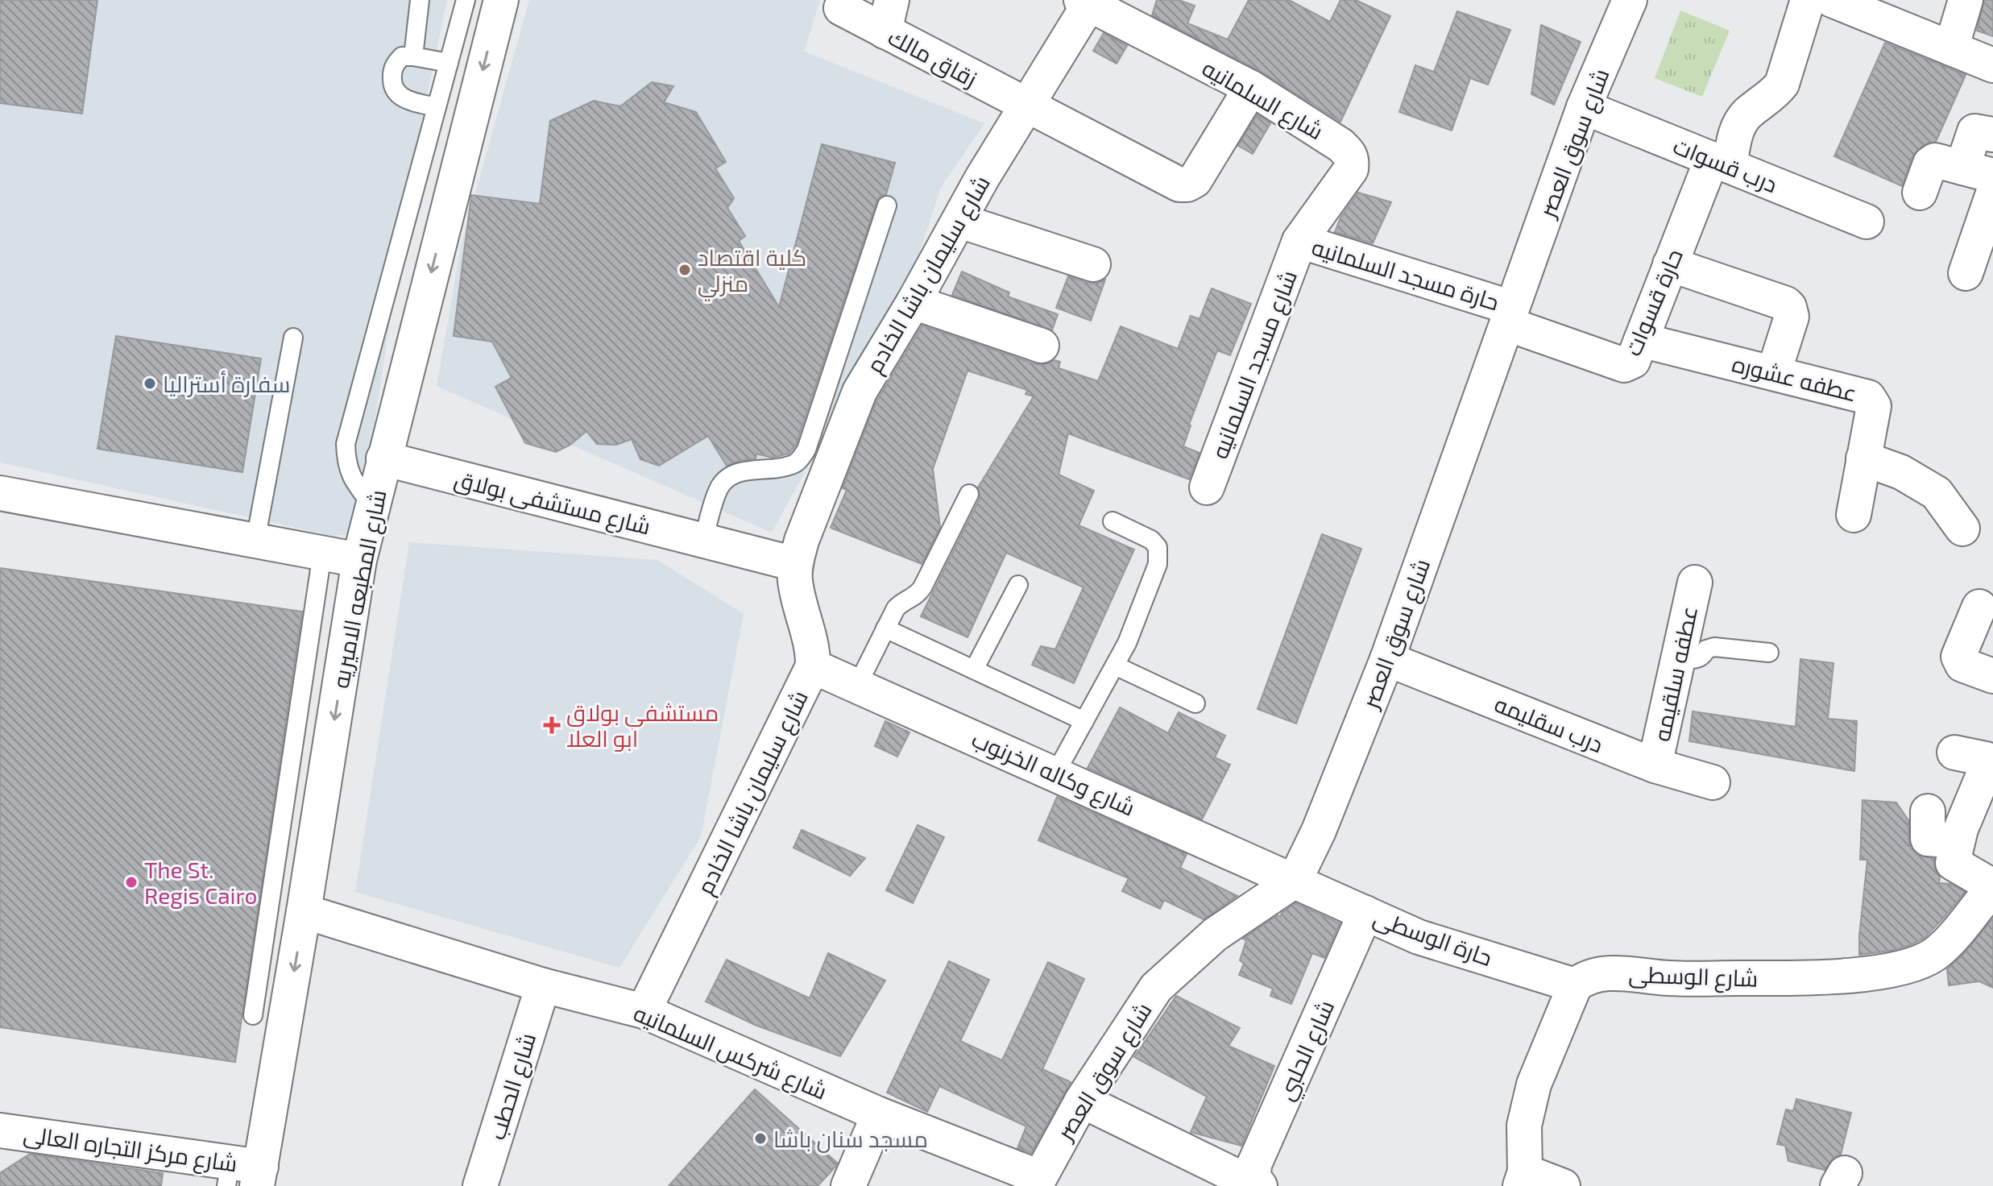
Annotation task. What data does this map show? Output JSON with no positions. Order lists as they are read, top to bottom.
{
  "streets": {
    "street": [
      "زقاق مالك",
      "شارع السلمانيه",
      "شارع سوق العصر",
      "درب قسوات",
      "شارع سليمان باشا الخادم",
      "حارة مسجد السلمانيه",
      "حارة قسوات",
      "شارع مسجد السلمانيه",
      "عطفه عشوره",
      "شارع مستشفى بولاق",
      "شارع المطبعه الاميريه",
      "عطفه سلقيمه",
      "درب سقليمه",
      "شارع وكاله الخرنوب",
      "حارة الوسطى",
      "شارع الوسطى",
      "شارع الحلبي",
      "شارع شركس السلمانيه",
      "شارع الحطب",
      "شارع مركز التجاره العالى"
    ]
  },
  "crossings": [
    ["زقاق مالك", "شارع السلمانيه"],
    ["زقاق مالك", "شارع سليمان باشا الخادم"],
    ["شارع السلمانيه", "شارع سليمان باشا الخادم"],
    ["شارع السلمانيه", "حارة مسجد السلمانيه"],
    ["شارع السلمانيه", "شارع مسجد السلمانيه"],
    ["شارع سوق العصر", "درب قسوات"],
    ["شارع سوق العصر", "حارة مسجد السلمانيه"],
    ["شارع سوق العصر", "حارة قسوات"],
    ["شارع سوق العصر", "درب سقليمه"],
    ["شارع سوق العصر", "شارع وكاله الخرنوب"],
    ["شارع سوق العصر", "حارة الوسطى"],
    ["شارع سوق العصر", "شارع شركس السلمانيه"],
    ["درب قسوات", "حارة قسوات"],
    ["شارع سليمان باشا الخادم", "شارع وكاله الخرنوب"],
    ["شارع سليمان باشا الخادم", "شارع شركس السلمانيه"],
    ["حارة مسجد السلمانيه", "حارة قسوات"],
    ["حارة مسجد السلمانيه", "شارع مسجد السلمانيه"],
    ["حارة قسوات", "عطفه عشوره"],
    ["شارع مستشفى بولاق", "شارع المطبعه الاميريه"],
    ["شارع المطبعه الاميريه", "شارع شركس السلمانيه"],
    ["شارع المطبعه الاميريه", "شارع مركز التجاره العالى"],
    ["عطفه سلقيمه", "درب سقليمه"],
    ["شارع وكاله الخرنوب", "حارة الوسطى"],
    ["حارة الوسطى", "شارع الوسطى"],
    ["حارة الوسطى", "شارع الحلبي"],
    ["شارع شركس السلمانيه", "شارع الحطب"]
  ],
  "one_way": ["شارع المطبعه الاميريه"],
  "places": {
    "other": [
      "كلية اقتصاد منزلي",
      "سفارة أستراليا",
      "The St. Regis Cairo",
      "مسجد سنان باشا"
    ],
    "health": ["مستشفي بولاق ابو العلا"]
  }
}
